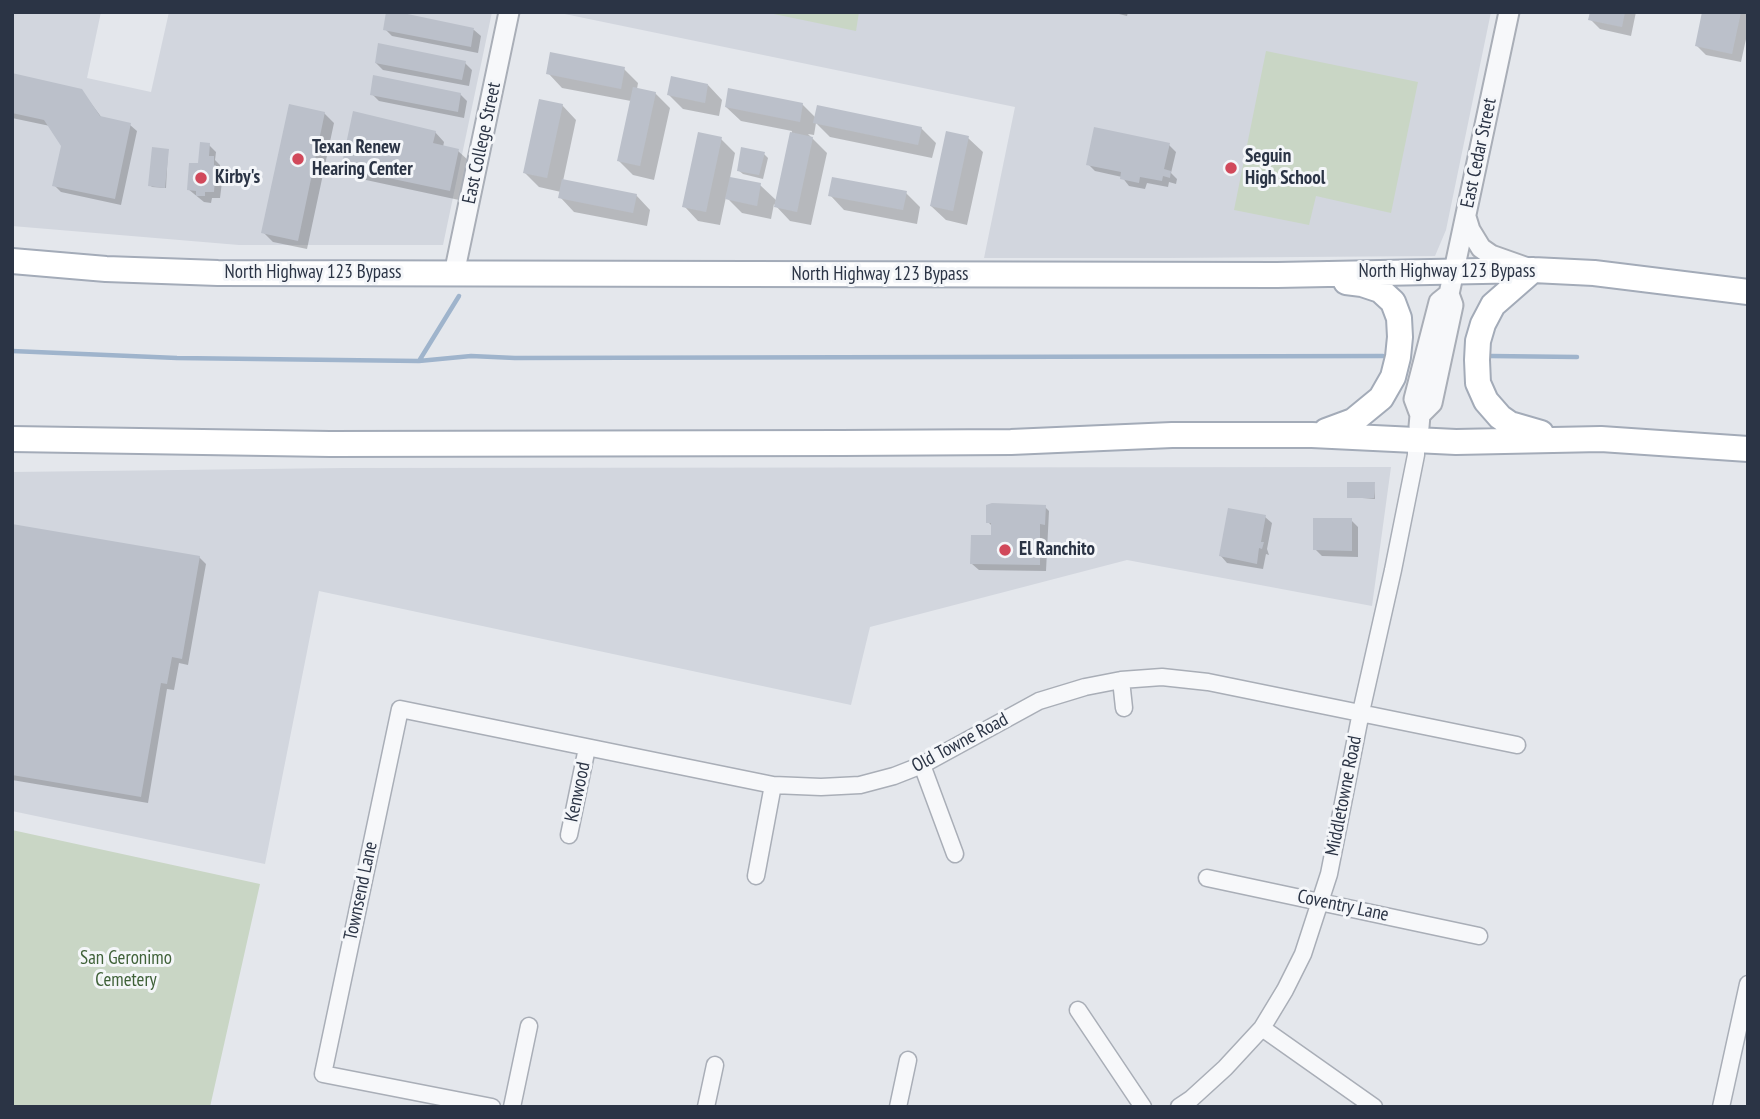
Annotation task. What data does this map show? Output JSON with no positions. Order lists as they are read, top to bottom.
{
  "streets": {
    "main road": ["North Highway 123 Bypass"],
    "street": [
      "East College Street",
      "East Cedar Street",
      "Old Towne Road",
      "Kenwood",
      "Middletowne Road",
      "Townsend Lane",
      "Coventry Lane"
    ]
  },
  "crossings": [
    ["East College Street", "North Highway 123 Bypass"],
    ["East Cedar Street", "North Highway 123 Bypass"],
    ["East Cedar Street", "Middletowne Road"],
    ["Old Towne Road", "Kenwood"],
    ["Old Towne Road", "Middletowne Road"],
    ["Old Towne Road", "Townsend Lane"],
    ["Middletowne Road", "Coventry Lane"]
  ],
  "parks": ["San Geronimo Cemetery"],
  "places": [
    "Texan Renew Hearing Center",
    "Seguin High School",
    "Kirby's",
    "El Ranchito"
  ]
}
